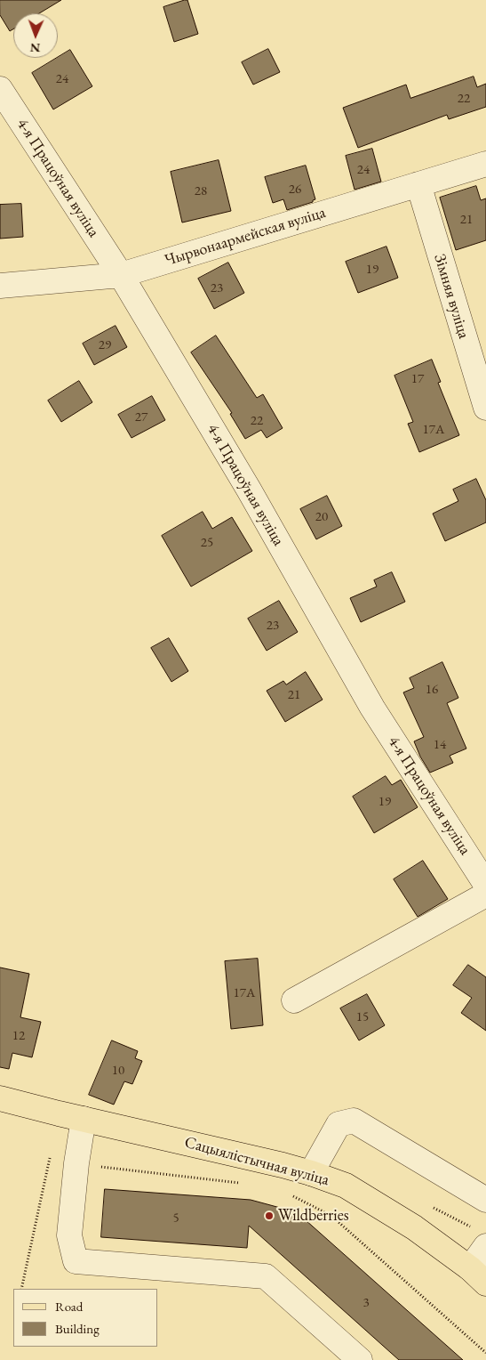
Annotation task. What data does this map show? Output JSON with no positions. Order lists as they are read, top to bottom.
{
  "streets": {
    "main road": ["Сацыялістычная вуліца"],
    "street": ["4-я Працоўная вуліца", "Чырвонаармейская вуліца", "Зімняя вуліца"]
  },
  "crossings": [
    ["4-я Працоўная вуліца", "Чырвонаармейская вуліца"],
    ["Чырвонаармейская вуліца", "Зімняя вуліца"]
  ],
  "places": ["Wildberries"],
  "house_numbers": [
    "24",
    "22",
    "24",
    "26",
    "28",
    "21",
    "19",
    "23",
    "29",
    "17",
    "27",
    "22",
    "17А",
    "20",
    "25",
    "23",
    "16",
    "21",
    "14",
    "19",
    "17А",
    "15",
    "12",
    "10",
    "5",
    "3"
  ],
  "legend": ["Road", "Building"],
  "north": "bottom"
}
